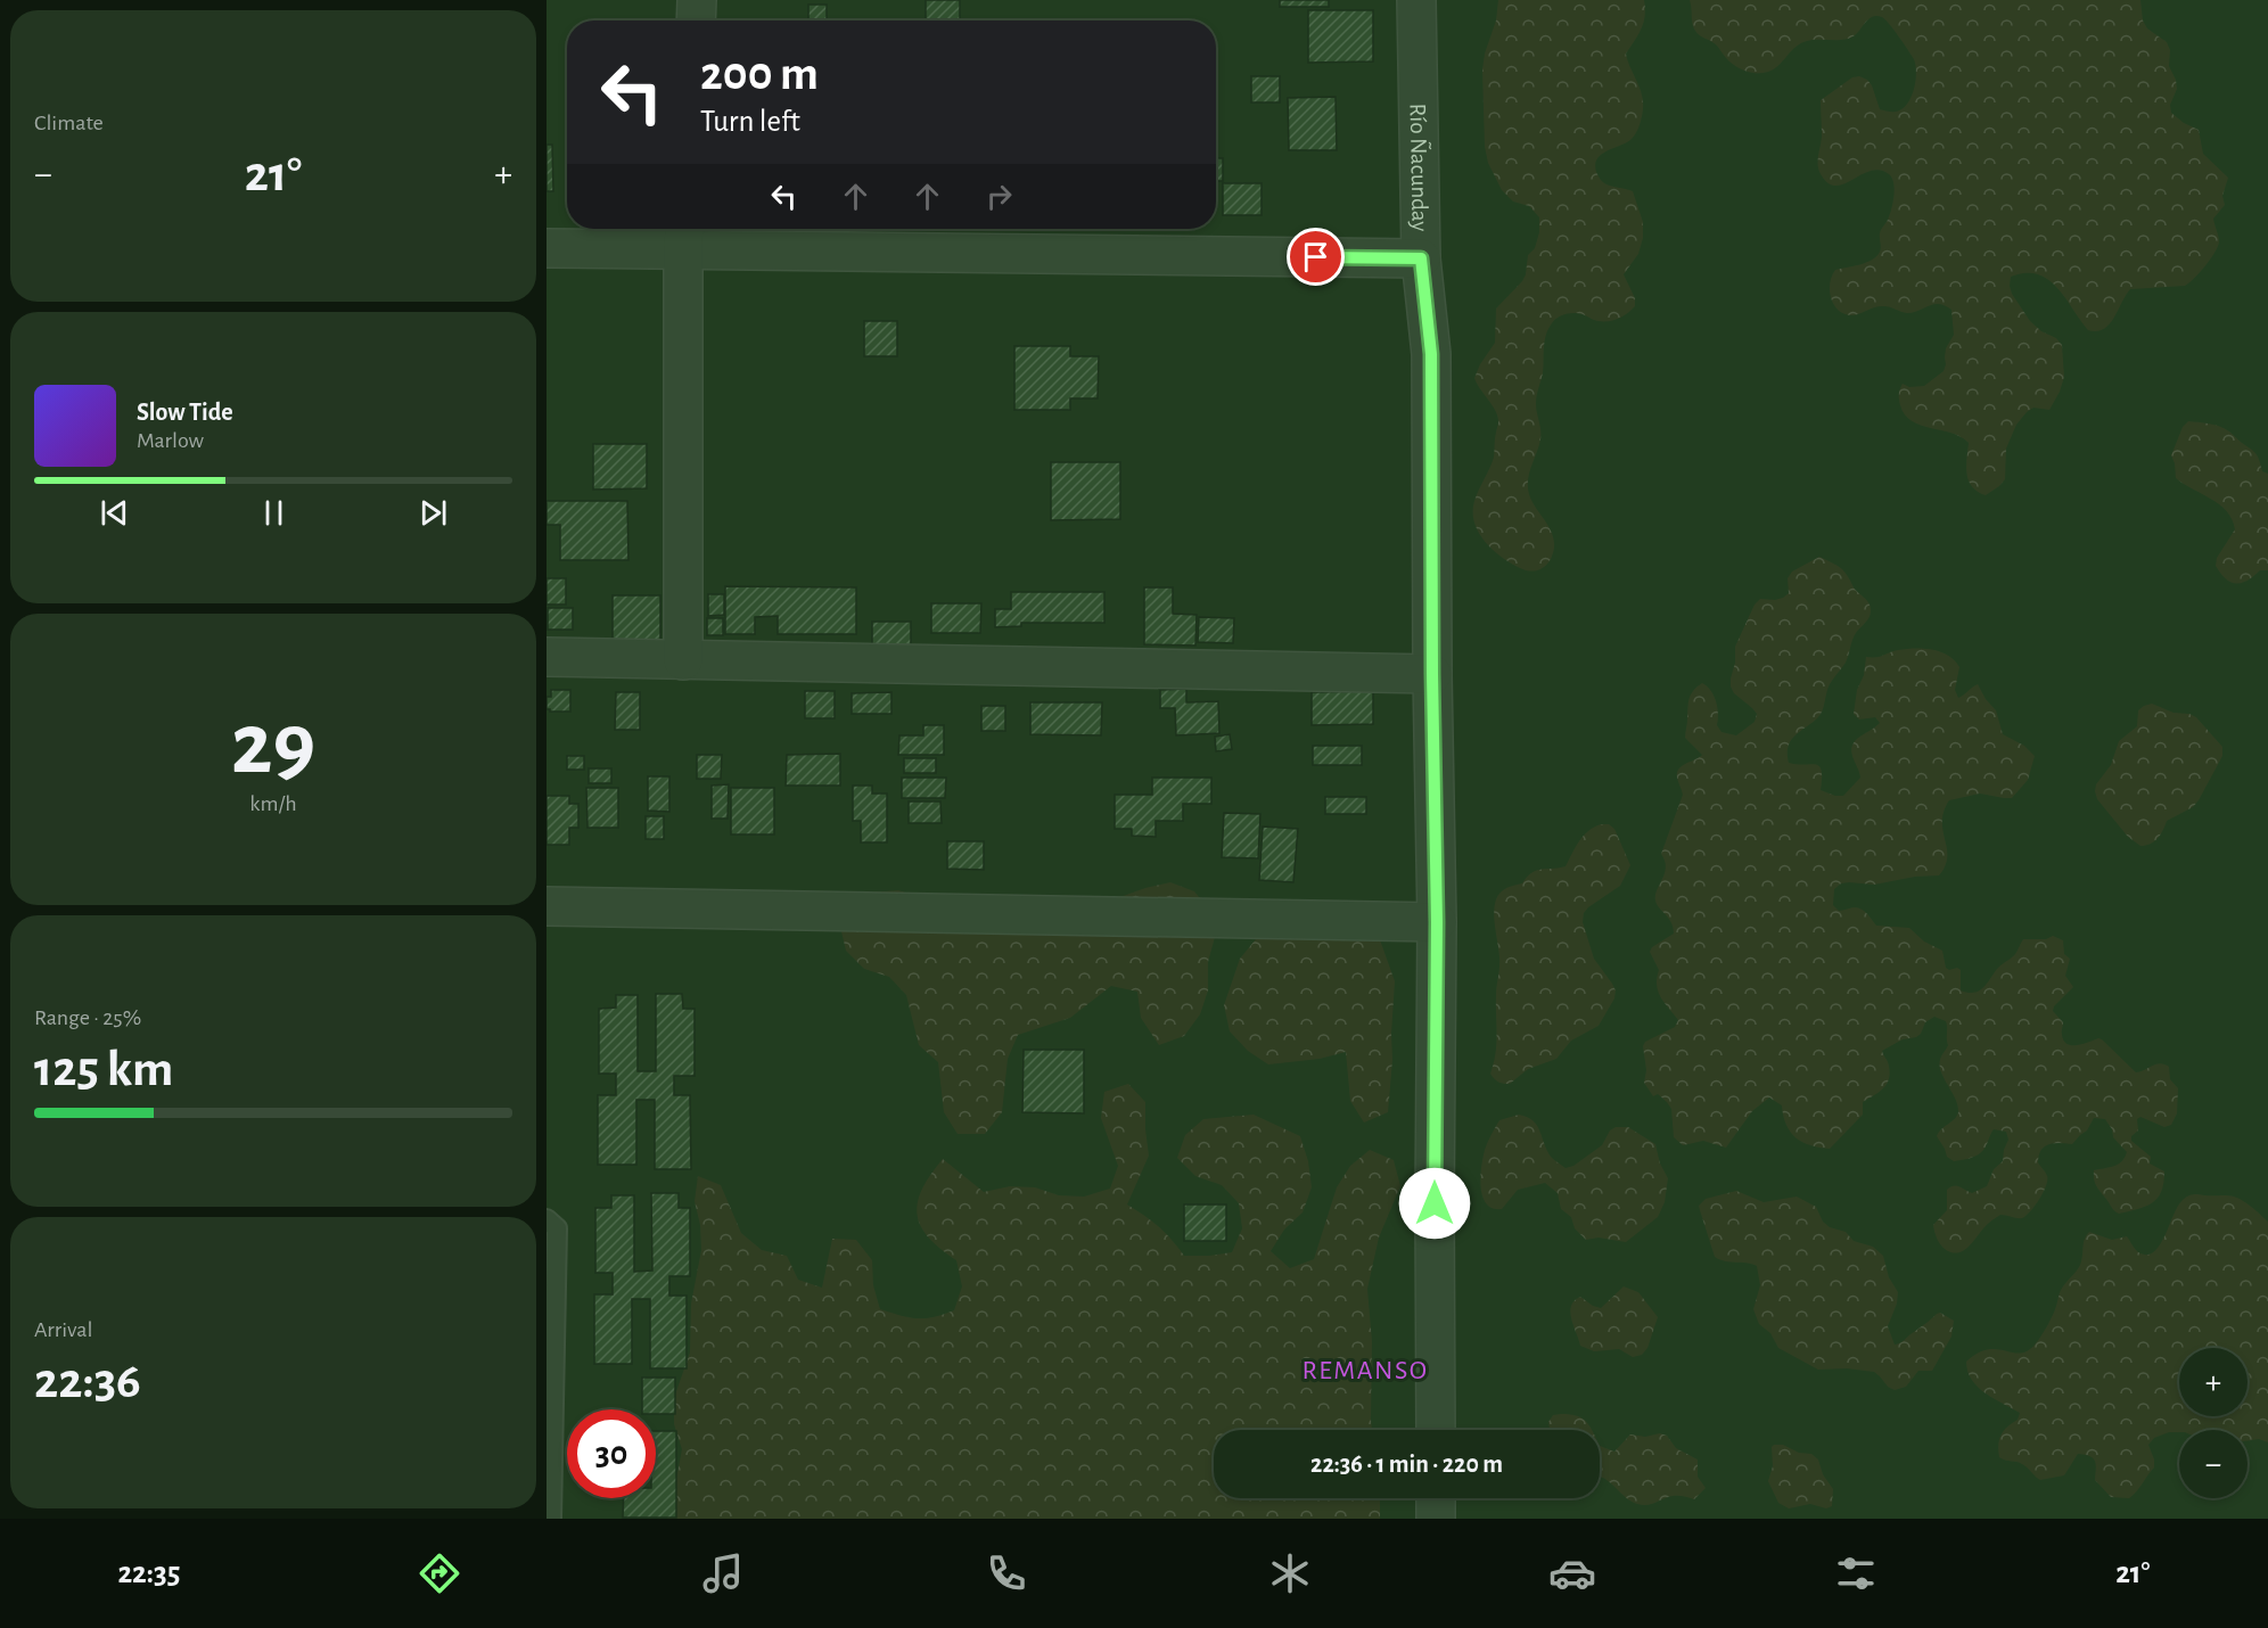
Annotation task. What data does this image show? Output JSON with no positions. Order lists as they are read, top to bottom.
{
  "streets": {
    "street": ["Río Ñacunday"]
  },
  "districts": ["REMANSO"],
  "page": {
    "tile": [
      "Climate",
      ["29", "km/h"],
      ["Range · 25%", "125 km"],
      ["Arrival", "22:36"]
    ],
    "turn": ["200 m", "Turn left"],
    "heat": ["−", "21°", "+"],
    "song": ["Slow Tide", "Marlow"],
    "map_buttons": ["+", "−"],
    "limit": "30",
    "trip": "22:36 · 1 min · 220 m",
    "tabs": ["22:35", "21°"]
  }
}
